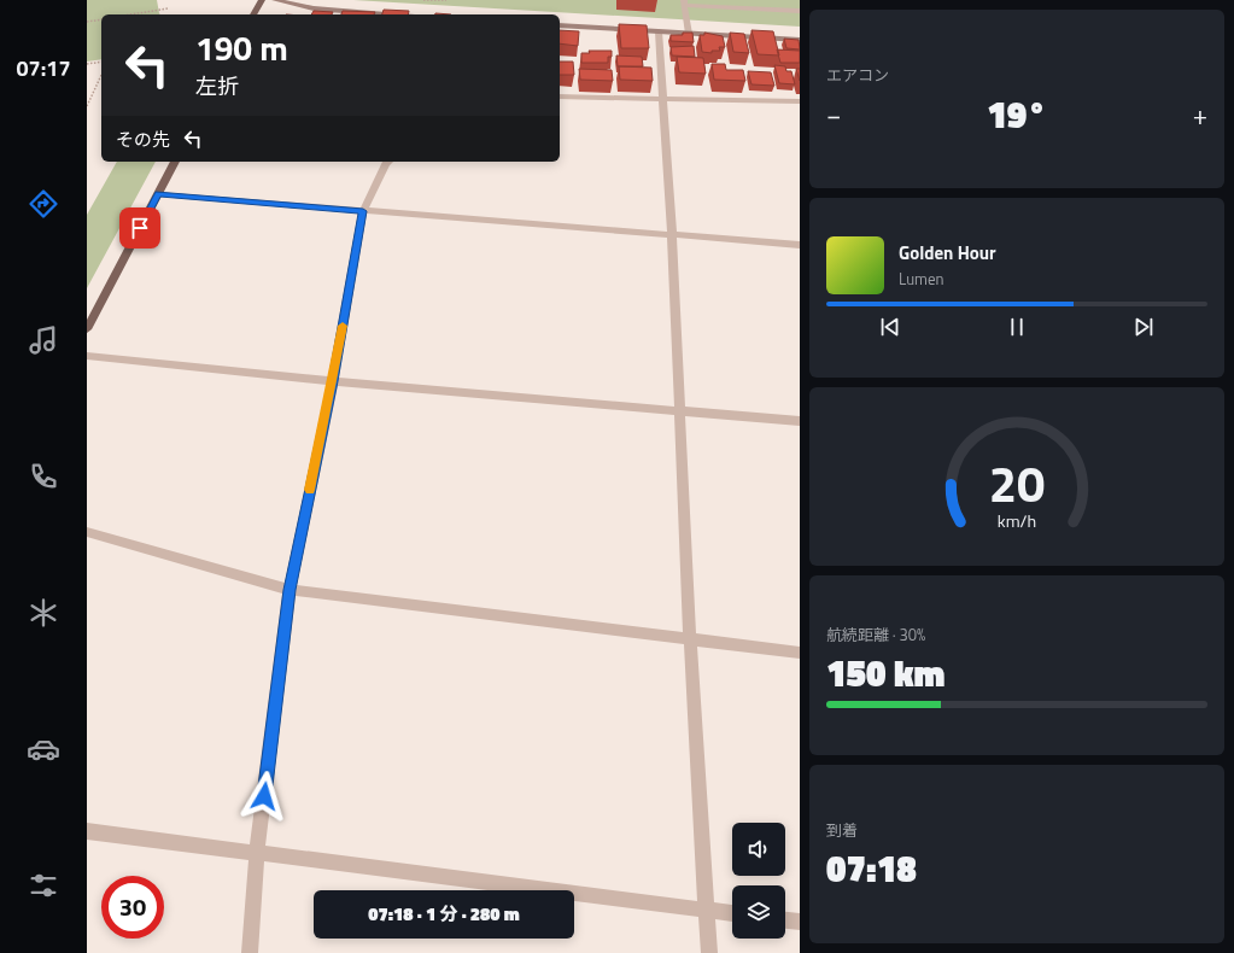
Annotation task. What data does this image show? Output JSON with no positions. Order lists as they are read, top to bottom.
{
  "page": {
    "tabs": "07:17",
    "tile": [
      "エアコン",
      ["航続距離 · 30%", "150 km"],
      ["到着", "07:18"]
    ],
    "turn": ["190 m", "左折"],
    "heat": ["−", "19°", "+"],
    "then": "その先",
    "song": ["Golden Hour", "Lumen"],
    "limit": "30",
    "trip": "07:18 · 1 分 · 280 m",
    "gauge": ["20", "km/h"]
  }
}
